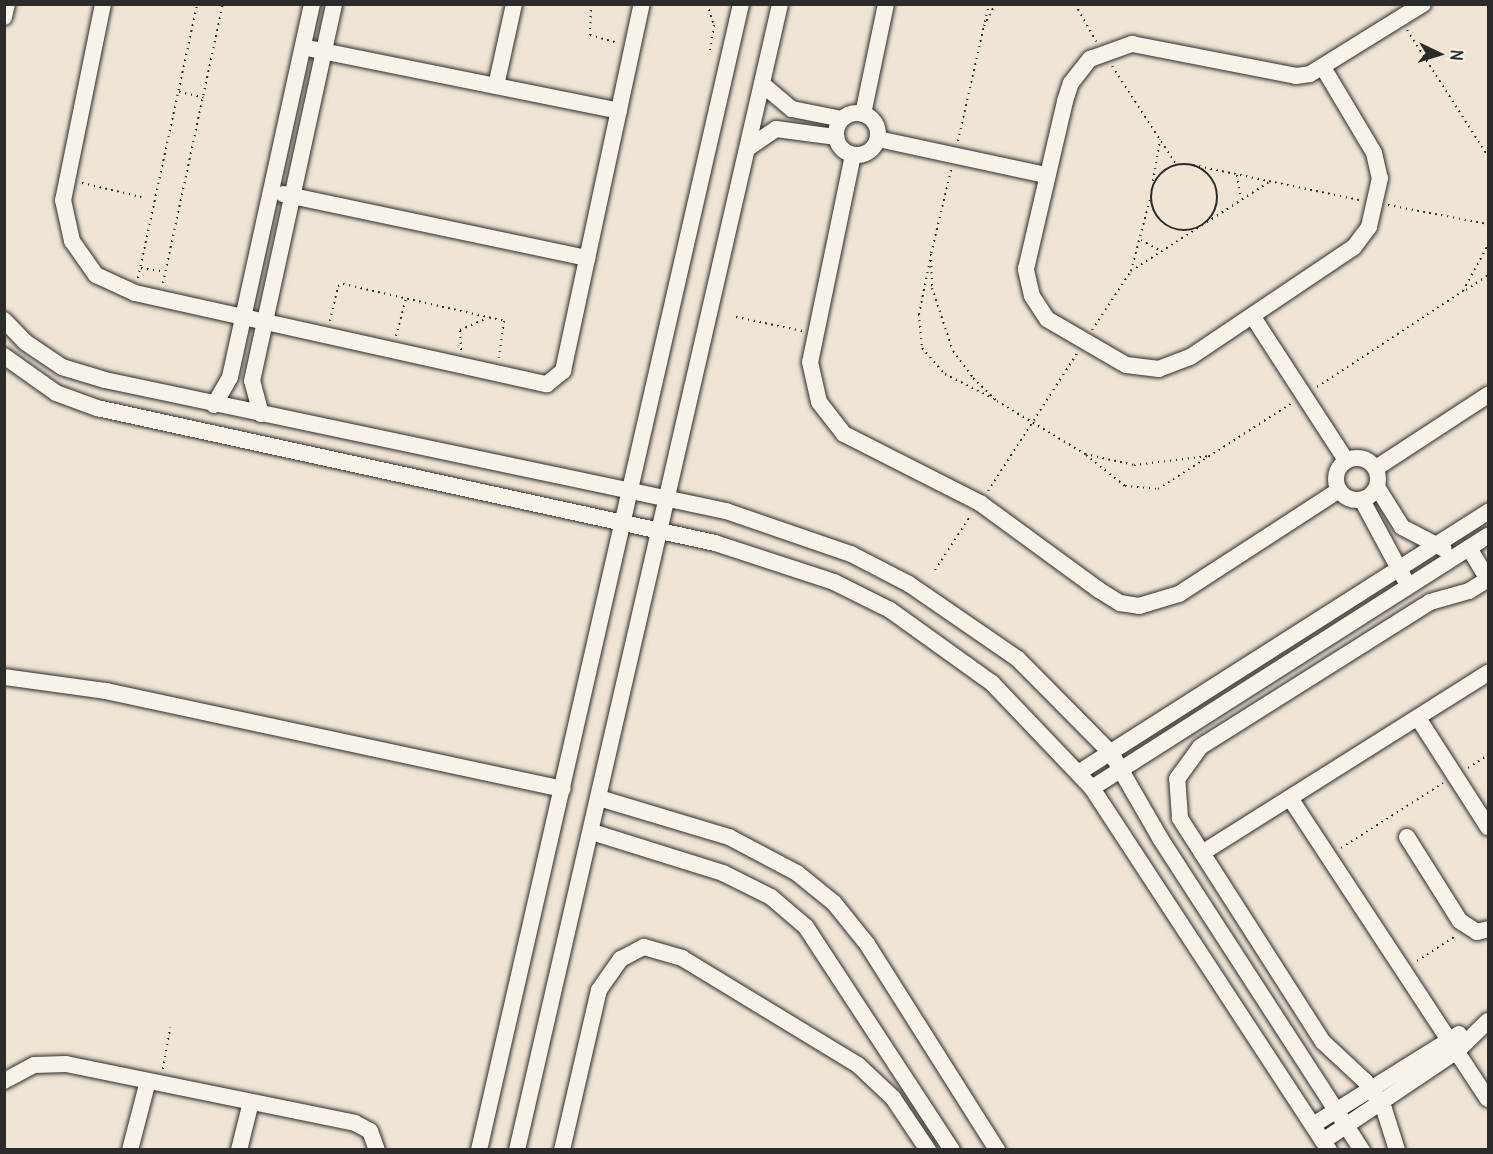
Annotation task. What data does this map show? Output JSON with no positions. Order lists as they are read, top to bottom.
{
  "north": "right"
}
